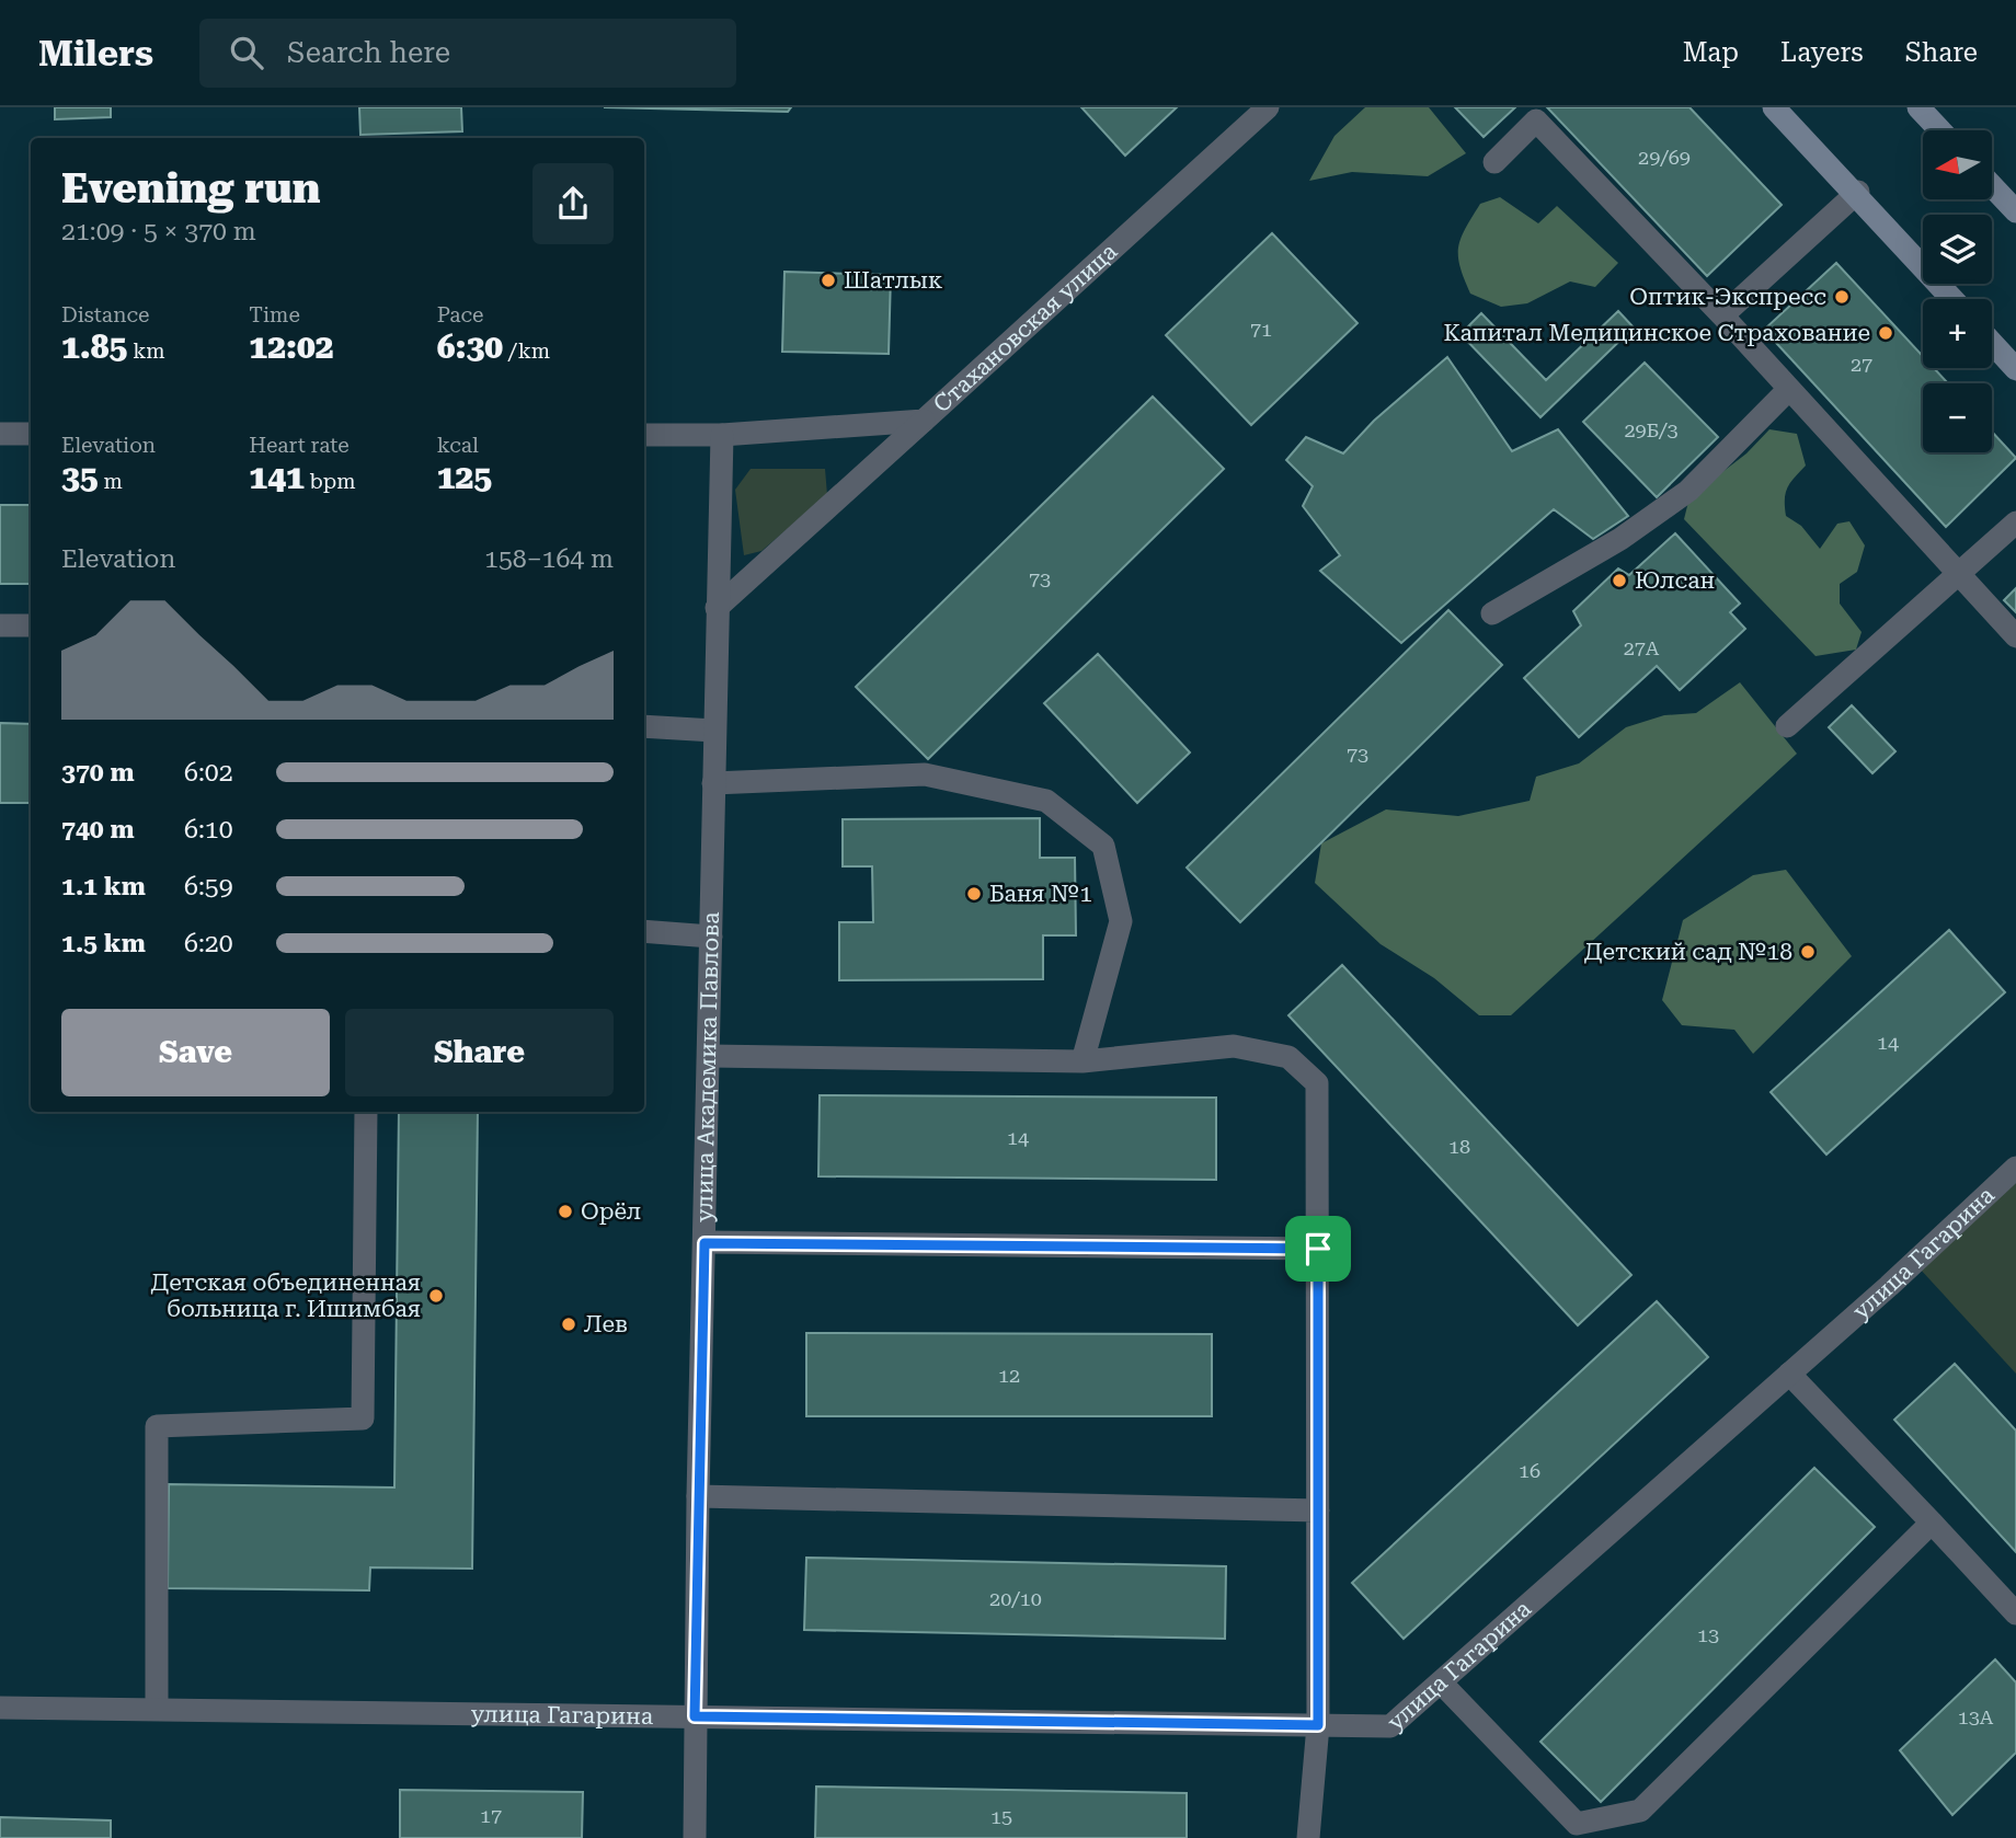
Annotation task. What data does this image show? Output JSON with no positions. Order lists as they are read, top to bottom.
{
  "streets": {
    "street": ["Стахановская улица", "улица Академика Павлова", "улица Гагарина"]
  },
  "crossings": [
    ["Стахановская улица", "улица Академика Павлова"],
    ["улица Академика Павлова", "улица Гагарина"]
  ],
  "places": [
    "Шатлык",
    "Оптик-Экспресс",
    "Капитал Медицинское Страхование",
    "Юлсан",
    "Баня №1",
    "Детский сад №18",
    "Орёл",
    "Детская объединенная больница г. Ишимбая",
    "Лев"
  ],
  "house_numbers": [
    "29/69",
    "71",
    "27",
    "29Б/3",
    "73",
    "27А",
    "73",
    "14",
    "14",
    "18",
    "12",
    "16",
    "20/10",
    "13",
    "13А",
    "17",
    "15"
  ],
  "north": "left",
  "page": {
    "header": "Milers",
    "search": "Search here",
    "nav": ["Map", "Layers", "Share"],
    "map_buttons": ["+", "−"],
    "heading": ["Evening run", "21:09 · 5 × 370 m"],
    "stats": [
      ["Distance", "1.85 km"],
      ["Time", "12:02"],
      ["Pace", "6:30 /km"],
      ["Elevation", "35 m"],
      ["Heart rate", "141 bpm"],
      ["kcal", "125"]
    ],
    "chart": ["Elevation", "158–164 m"],
    "list": [
      {
        "name": "370 m",
        "note": "6:02"
      },
      {
        "name": "740 m",
        "note": "6:10"
      },
      {
        "name": "1.1 km",
        "note": "6:59"
      },
      {
        "name": "1.5 km",
        "note": "6:20"
      }
    ],
    "buttons": ["Save", "Share"]
  }
}
